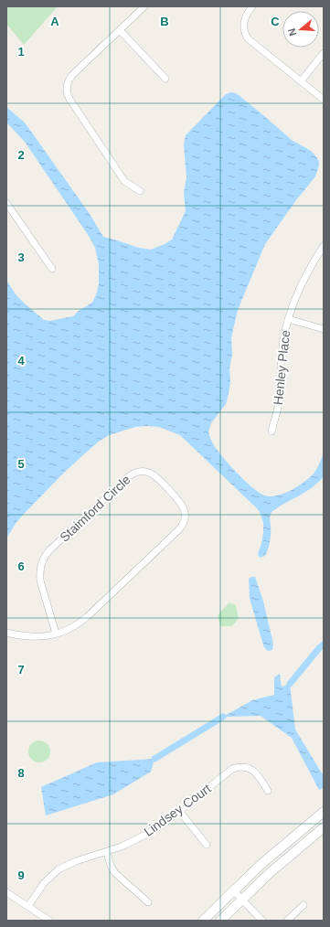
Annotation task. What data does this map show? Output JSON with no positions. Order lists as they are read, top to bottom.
{
  "streets": {
    "street": ["Henley Place", "Staimford Circle", "Lindsey Court"]
  },
  "north": "left",
  "grid": {
    "columns": ["A", "B", "C"],
    "rows": [
      "1",
      "2",
      "3",
      "4",
      "5",
      "6",
      "7",
      "8",
      "9"
    ]
  }
}
